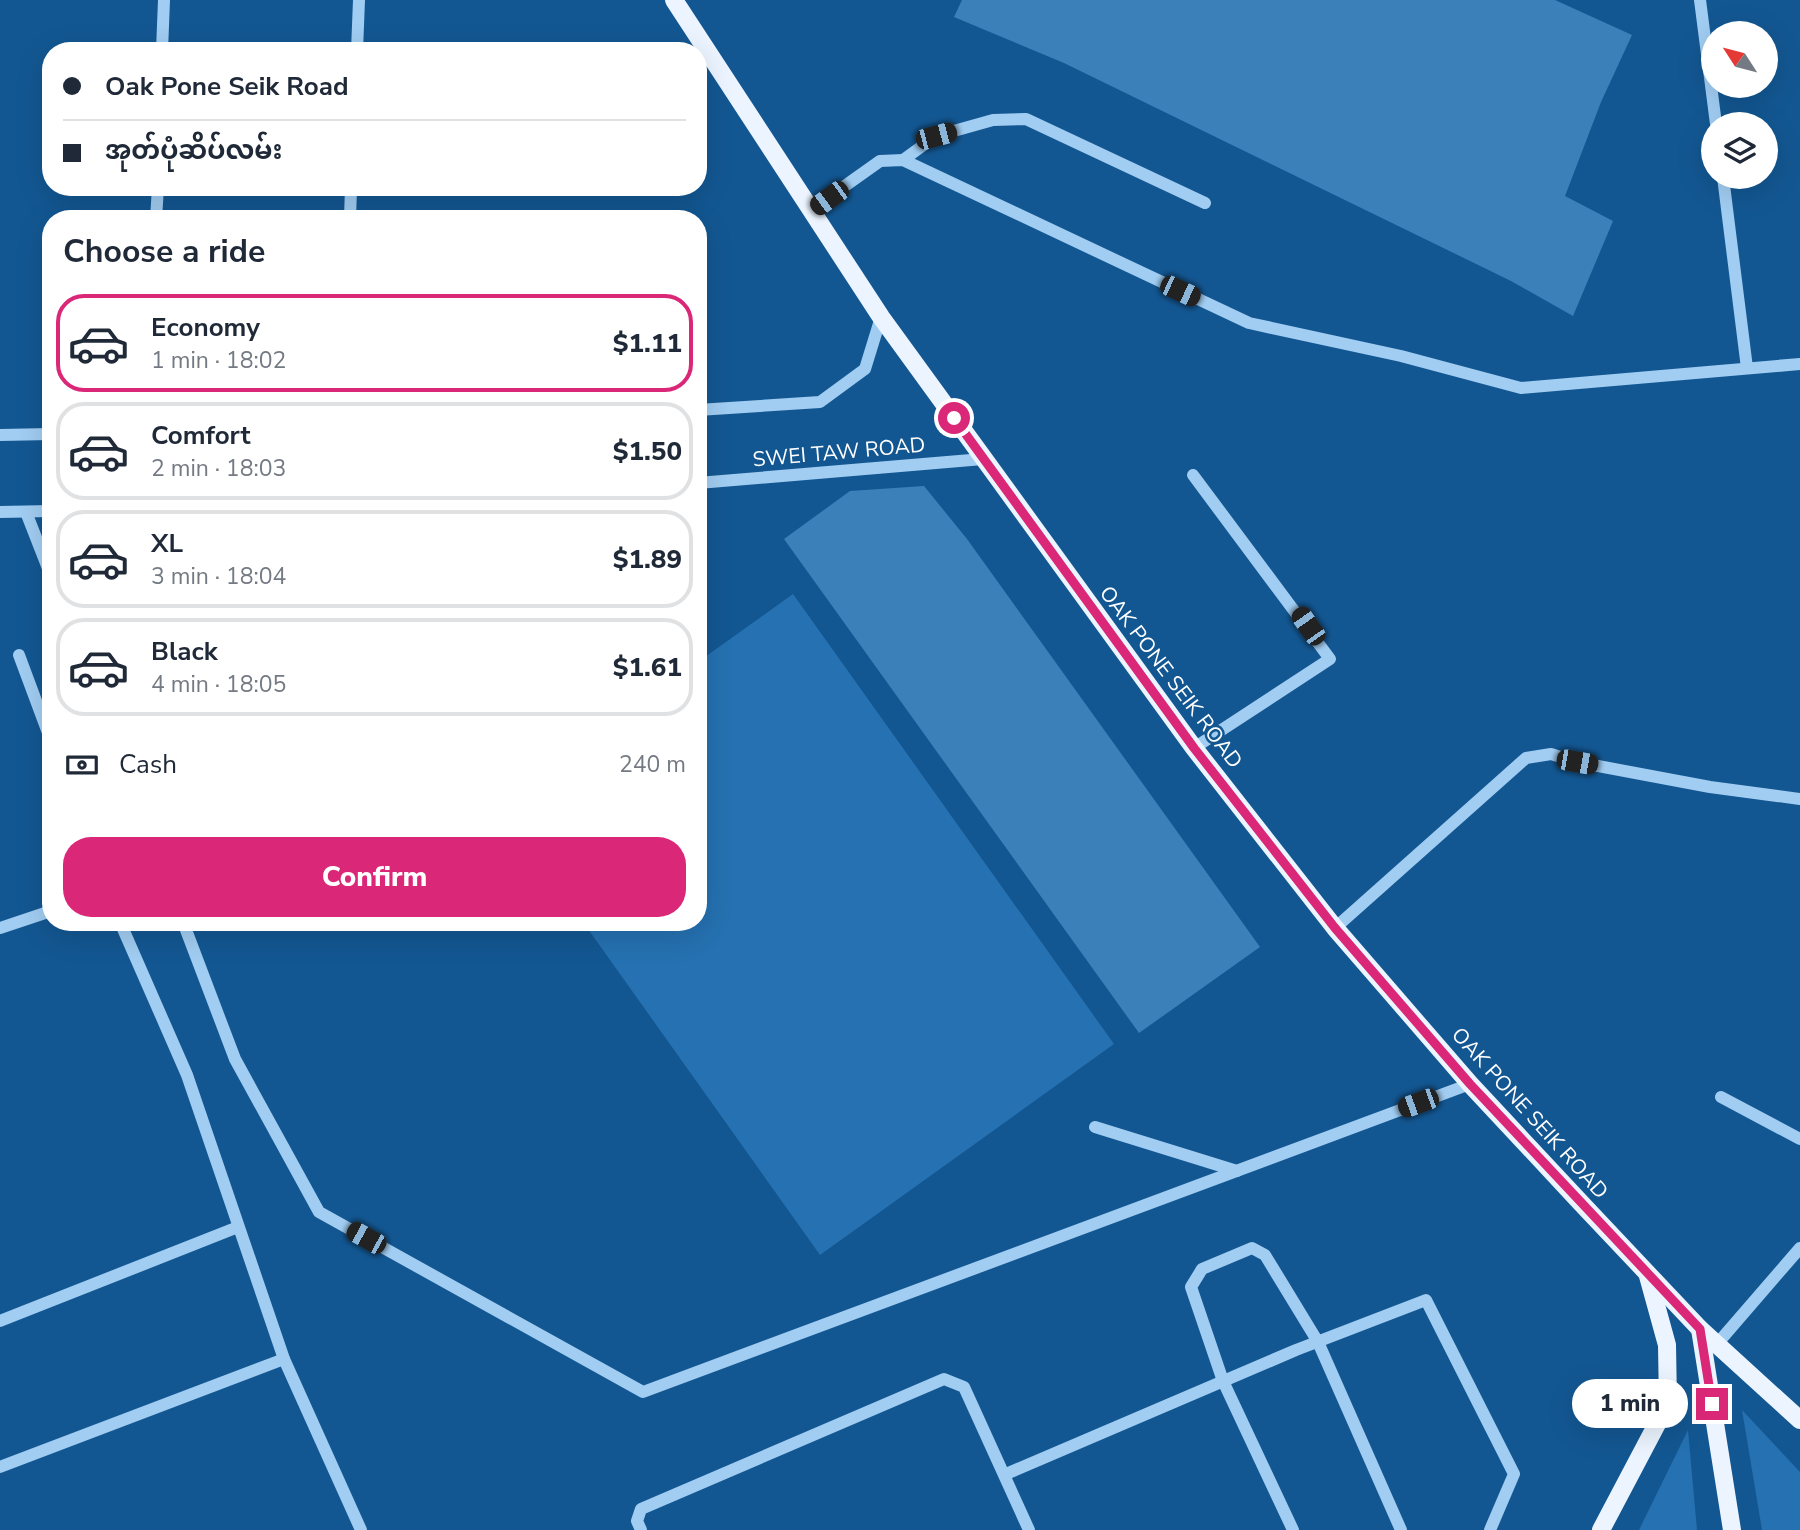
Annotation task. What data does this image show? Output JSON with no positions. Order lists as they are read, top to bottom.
{
  "streets": {
    "main road": ["OAK PONE SEIK ROAD"],
    "street": ["SWEI TAW ROAD"]
  },
  "crossings": [
    ["SWEI TAW ROAD", "OAK PONE SEIK ROAD"]
  ],
  "north": "top left",
  "page": {
    "banner": ["Oak Pone Seik Road", "အုတ်ပုံဆိပ်လမ်း"],
    "heading": "Choose a ride",
    "list": [
      {
        "name": "Economy",
        "note": "1 min · 18:02",
        "value": "$1.11"
      },
      {
        "name": "Comfort",
        "note": "2 min · 18:03",
        "value": "$1.50"
      },
      {
        "name": "XL",
        "note": "3 min · 18:04",
        "value": "$1.89"
      },
      {
        "name": "Black",
        "note": "4 min · 18:05",
        "value": "$1.61"
      }
    ],
    "pay": ["Cash", "240 m"],
    "buttons": "Confirm",
    "bubble": "1 min"
  }
}
